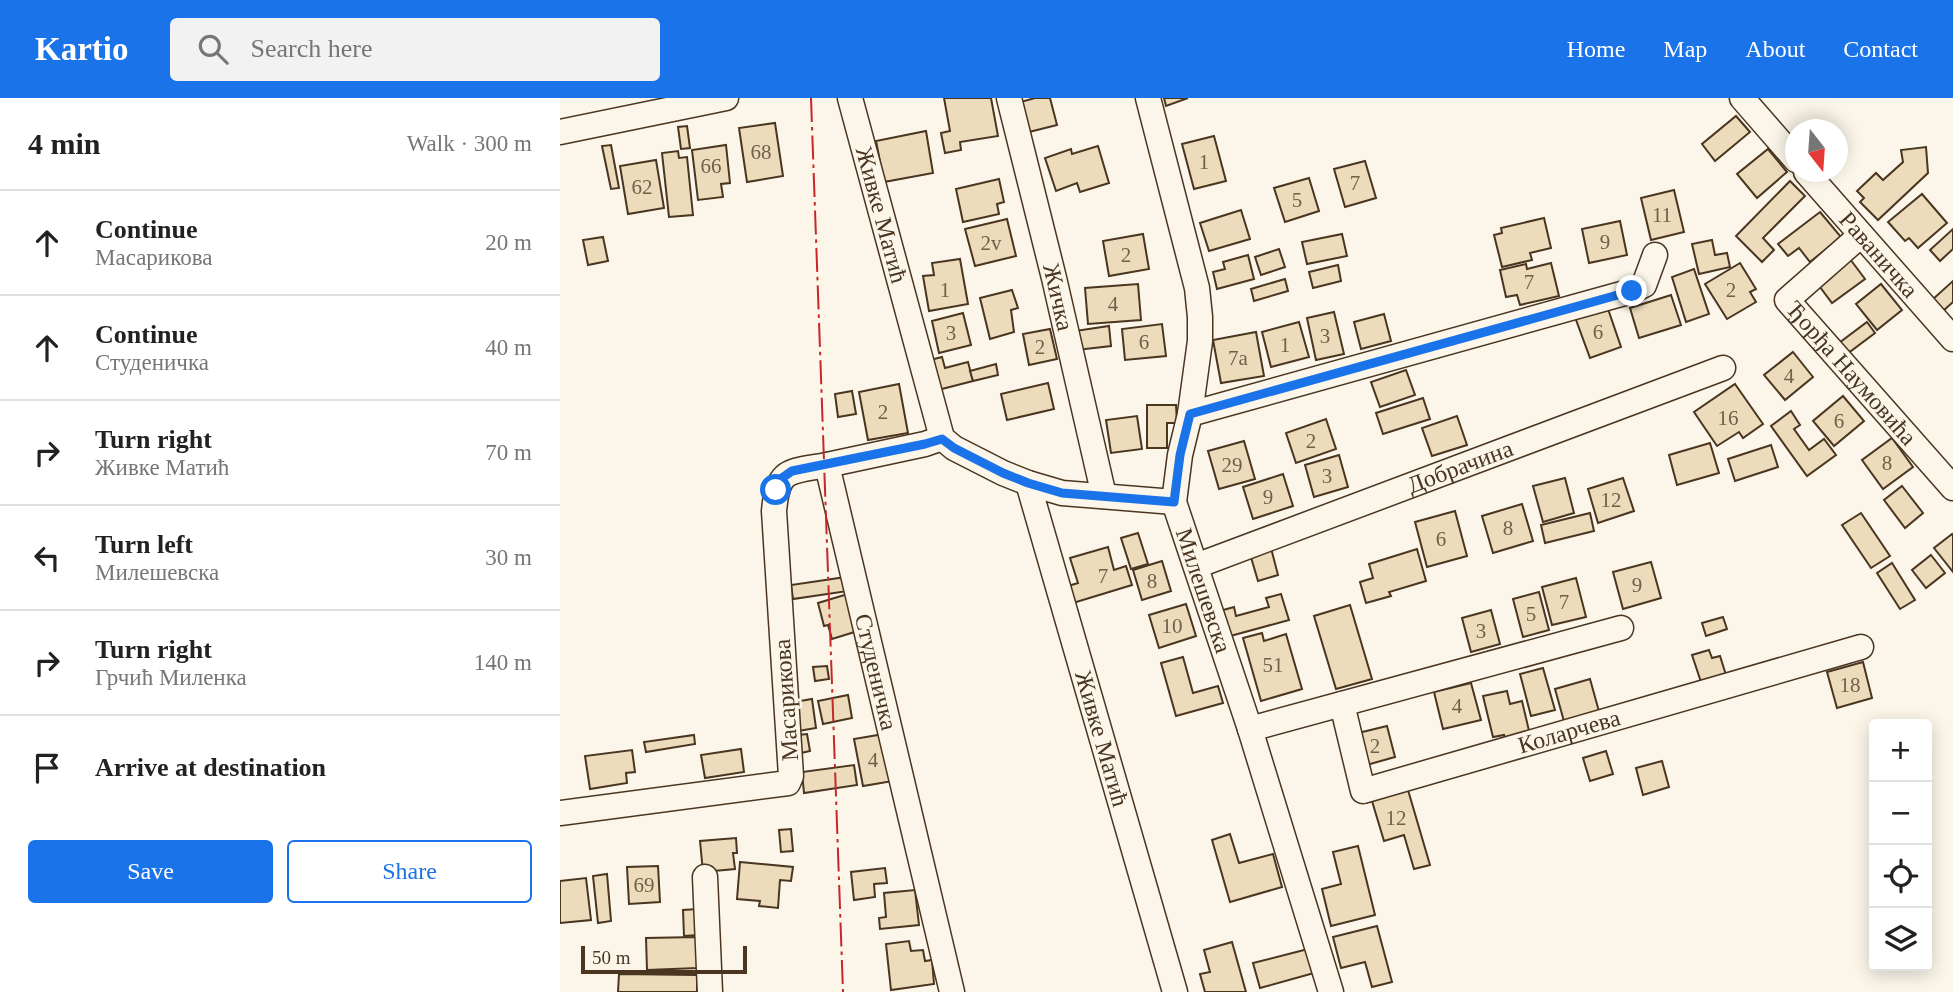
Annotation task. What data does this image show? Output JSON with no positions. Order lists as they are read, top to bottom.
{
  "streets": {
    "street": [
      "Живке Матић",
      "Раваничка",
      "Жичка",
      "Ђорђа Наумовића",
      "Добрачина",
      "Милешевска",
      "Студеничка",
      "Масарикова",
      "Коларчева"
    ]
  },
  "crossings": [
    ["Раваничка", "Ђорђа Наумовића"],
    ["Добрачина", "Милешевска"],
    ["Студеничка", "Масарикова"]
  ],
  "house_numbers": [
    "68",
    "1",
    "66",
    "7",
    "62",
    "5",
    "11",
    "9",
    "2v",
    "2",
    "7",
    "1",
    "2",
    "4",
    "6",
    "3",
    "3",
    "6",
    "1",
    "2",
    "7a",
    "4",
    "2",
    "16",
    "6",
    "2",
    "8",
    "29",
    "3",
    "9",
    "12",
    "8",
    "6",
    "7",
    "8",
    "9",
    "7",
    "5",
    "10",
    "3",
    "51",
    "18",
    "4",
    "2",
    "4",
    "12",
    "69"
  ],
  "scale_bar": "50 m",
  "north": "bottom",
  "page": {
    "header": "Kartio",
    "search": "Search here",
    "nav": [
      "Home",
      "Map",
      "About",
      "Contact"
    ],
    "heading": ["4 min", "Walk · 300 m"],
    "list": [
      ["Continue", "Масарикова", "20 m"],
      ["Continue", "Студеничка", "40 m"],
      ["Turn right", "Живке Матић", "70 m"],
      ["Turn left", "Милешевска", "30 m"],
      ["Turn right", "Грчић Миленка", "140 m"],
      "Arrive at destination"
    ],
    "map_buttons": ["+", "−"],
    "buttons": ["Save", "Share"],
    "scale": "50 m"
  }
}
